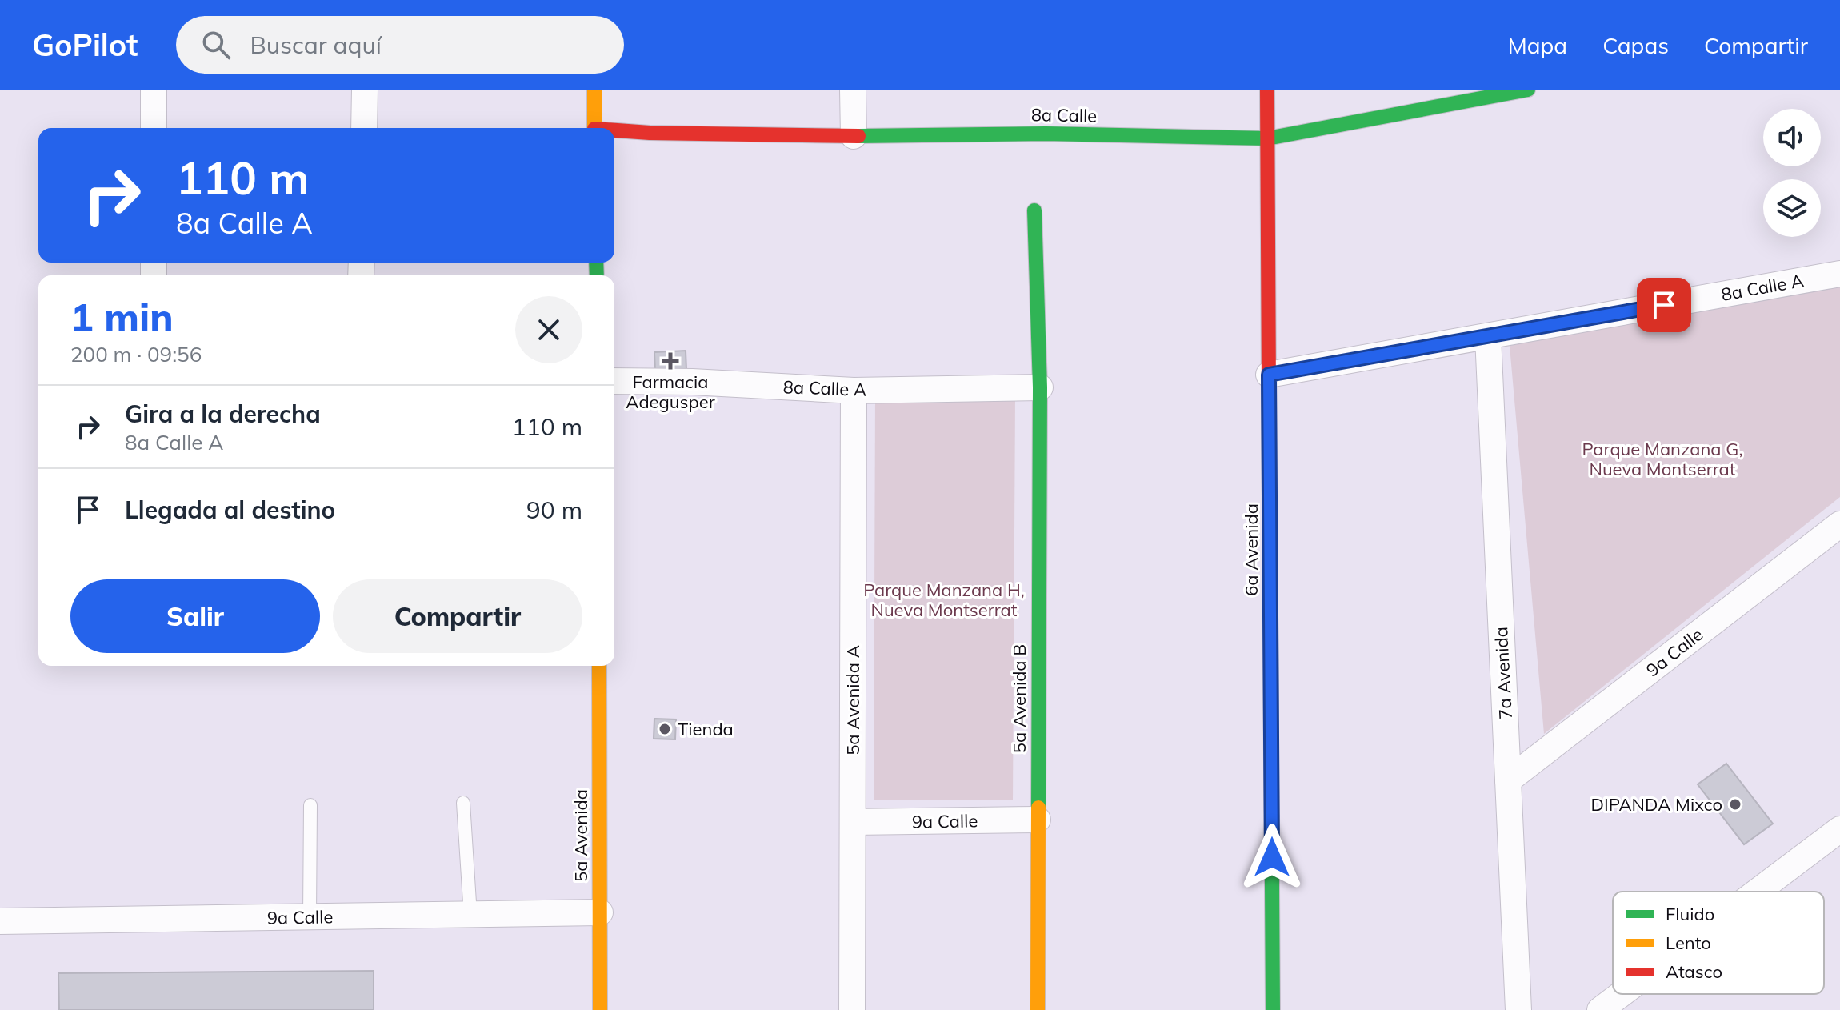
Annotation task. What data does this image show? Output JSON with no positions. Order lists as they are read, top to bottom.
{
  "streets": {
    "street": [
      "8a Calle",
      "8a Calle A",
      "6a Avenida",
      "9a Calle",
      "7a Avenida",
      "5a Avenida B",
      "5a Avenida A",
      "5a Avenida"
    ]
  },
  "crossings": [
    ["8a Calle", "6a Avenida"],
    ["8a Calle A", "6a Avenida"],
    ["8a Calle A", "7a Avenida"],
    ["8a Calle A", "5a Avenida B"],
    ["8a Calle A", "5a Avenida A"],
    ["9a Calle", "7a Avenida"],
    ["9a Calle", "5a Avenida B"],
    ["9a Calle", "5a Avenida A"],
    ["9a Calle", "5a Avenida"]
  ],
  "parks": ["Parque Manzana G, Nueva Montserrat", "Parque Manzana H, Nueva Montserrat"],
  "places": {
    "health": ["Farmacia Adegusper"],
    "other": ["Tienda", "DIPANDA Mixco"]
  },
  "legend": ["Fluido", "Lento", "Atasco"],
  "page": {
    "header": "GoPilot",
    "search": "Buscar aquí",
    "nav": ["Mapa", "Capas", "Compartir"],
    "turn": ["110 m", "8a Calle A"],
    "heading": ["1 min", "200 m · 09:56"],
    "list": [
      {
        "name": "Gira a la derecha",
        "note": "8a Calle A",
        "value": "110 m"
      },
      {
        "name": "Llegada al destino",
        "value": "90 m"
      }
    ],
    "buttons": ["Salir", "Compartir"]
  }
}
